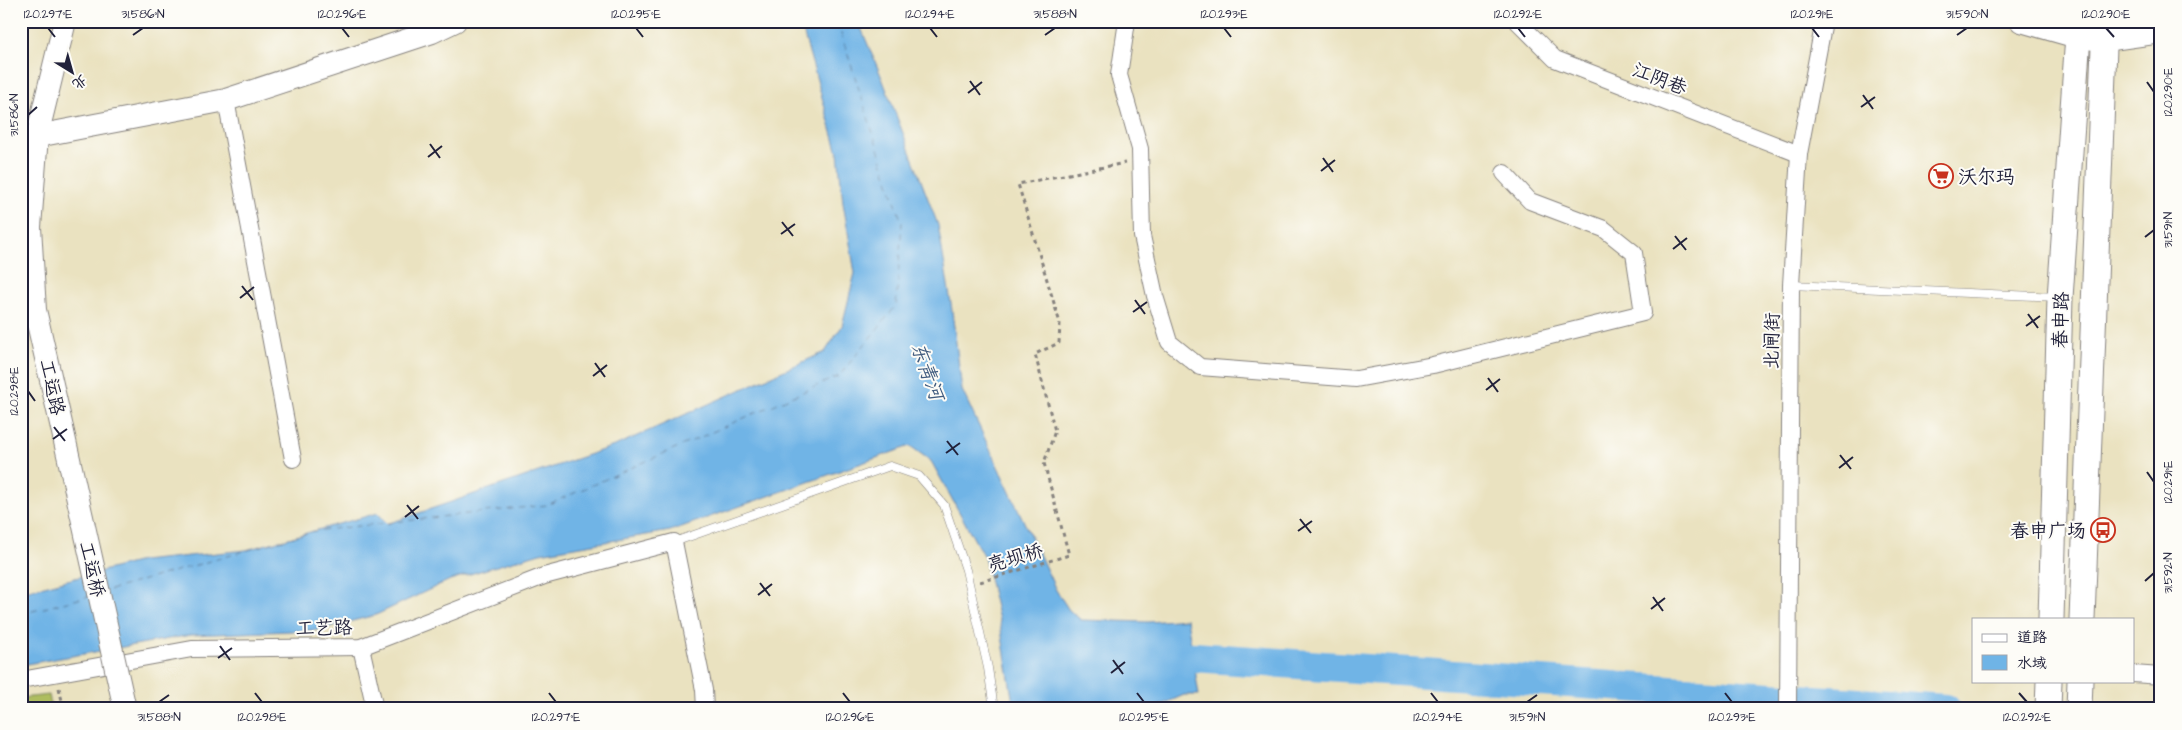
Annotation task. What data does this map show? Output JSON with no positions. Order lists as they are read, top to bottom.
{
  "streets": {
    "main road": ["春申路", "工运路", "工运桥"],
    "street": ["江阴巷", "北闸街", "工艺路"],
    "path": ["亮坝桥"]
  },
  "crossings": [
    ["江阴巷", "北闸街"],
    ["工运路", "工运桥"]
  ],
  "water": ["东青河"],
  "places": {
    "supermarket": ["沃尔玛"],
    "bus stop": ["春申广场"]
  },
  "legend": ["道路", "水域"],
  "north": "bottom right",
  "coordinates": [
    "120.297°E",
    "31.586°N",
    "120.296°E",
    "120.295°E",
    "120.294°E",
    "31.588°N",
    "120.293°E",
    "120.292°E",
    "120.291°E",
    "31.590°N",
    "120.290°E",
    "31.591°N",
    "120.298°E",
    "31.592°N"
  ]
}
